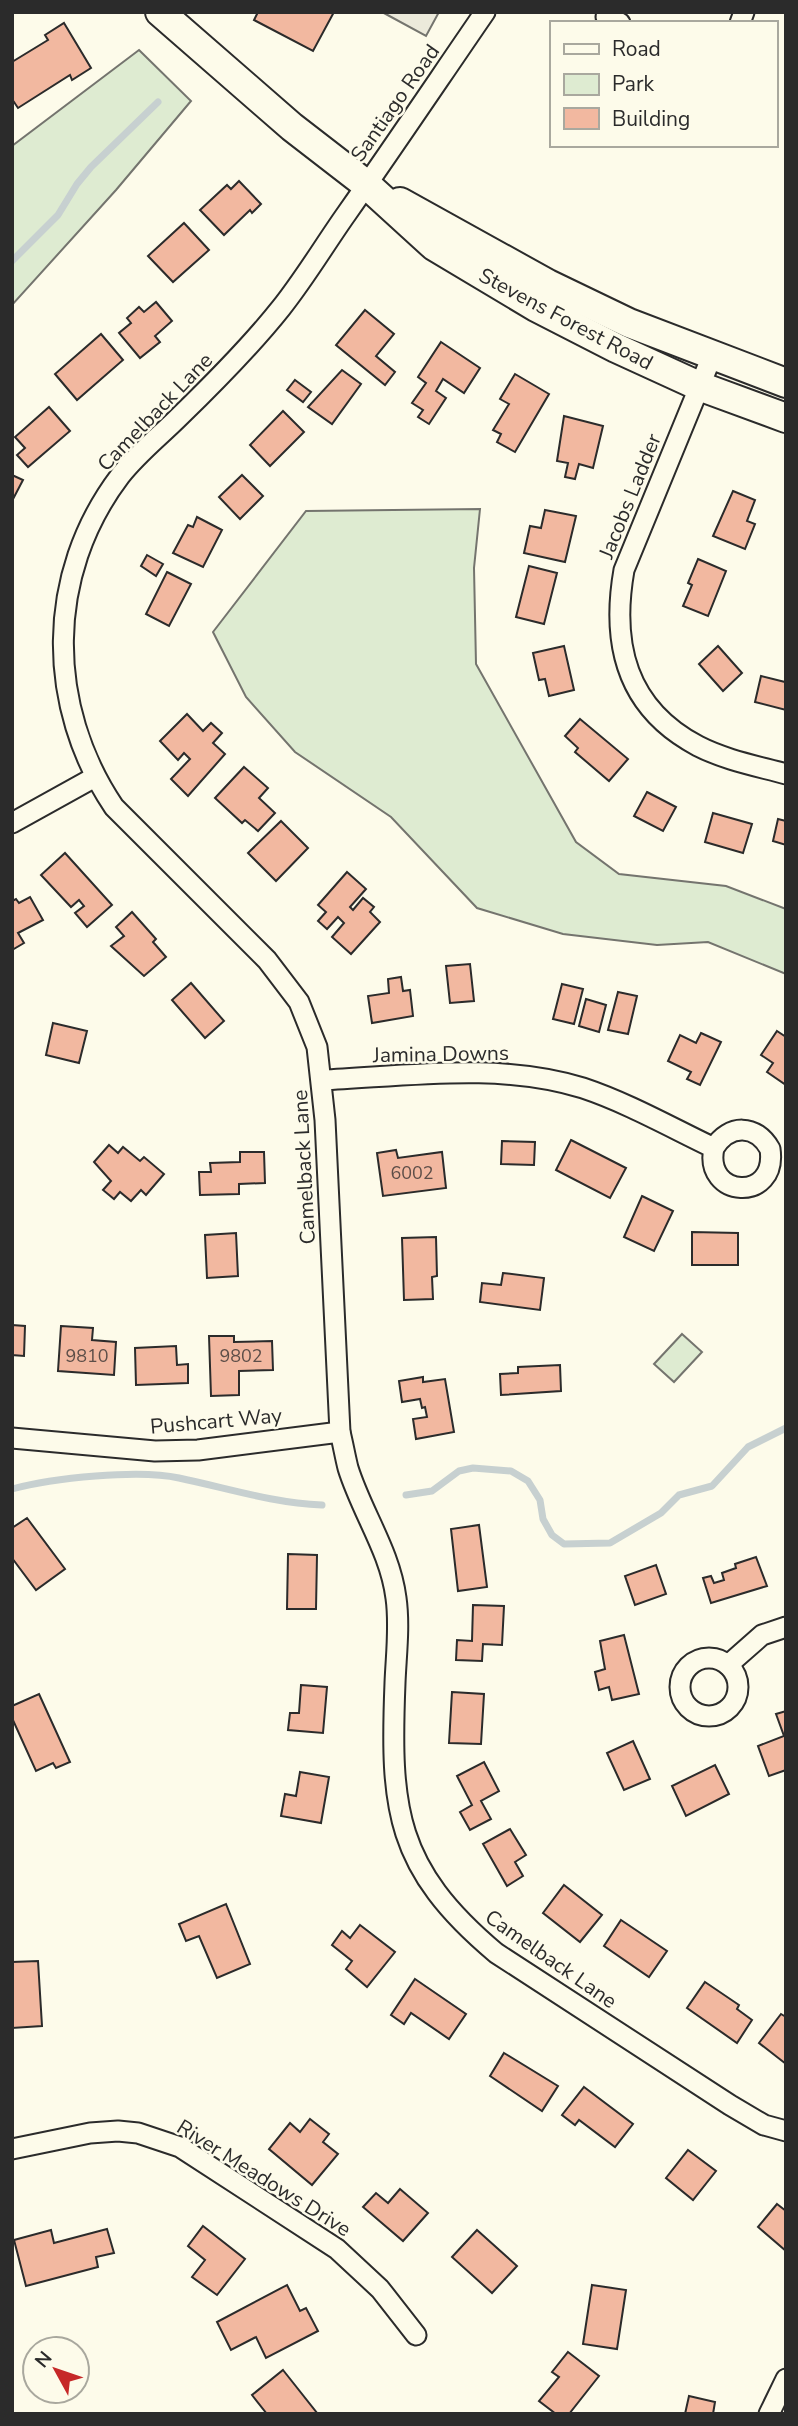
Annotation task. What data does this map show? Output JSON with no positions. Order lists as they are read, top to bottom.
{
  "streets": {
    "street": [
      "Santiago Road",
      "Stevens Forest Road",
      "Camelback Lane",
      "Jacobs Ladder",
      "Jamina Downs",
      "Pushcart Way",
      "River Meadows Drive"
    ]
  },
  "crossings": [
    ["Santiago Road", "Stevens Forest Road"],
    ["Santiago Road", "Camelback Lane"],
    ["Stevens Forest Road", "Camelback Lane"],
    ["Stevens Forest Road", "Jacobs Ladder"],
    ["Camelback Lane", "Jamina Downs"],
    ["Camelback Lane", "Pushcart Way"]
  ],
  "house_numbers": ["6002", "9810", "9802"],
  "legend": ["Road", "Park", "Building"],
  "north": "top left"
}
